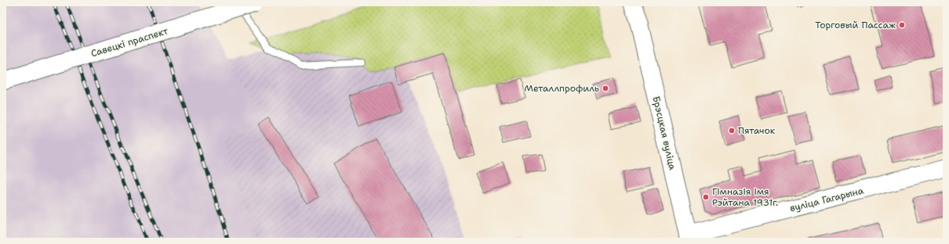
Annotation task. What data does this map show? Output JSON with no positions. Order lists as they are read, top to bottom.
{
  "streets": {
    "main road": ["Савецкі праспект", "Брэсцкая вуліца", "вуліца Гагарына"]
  },
  "crossings": [
    ["Брэсцкая вуліца", "вуліца Гагарына"]
  ],
  "places": [
    "Торговый Пассаж",
    "Металлпрофиль",
    "Пятачок",
    "Гімназія імя Рэйтана 1931г."
  ]
}
